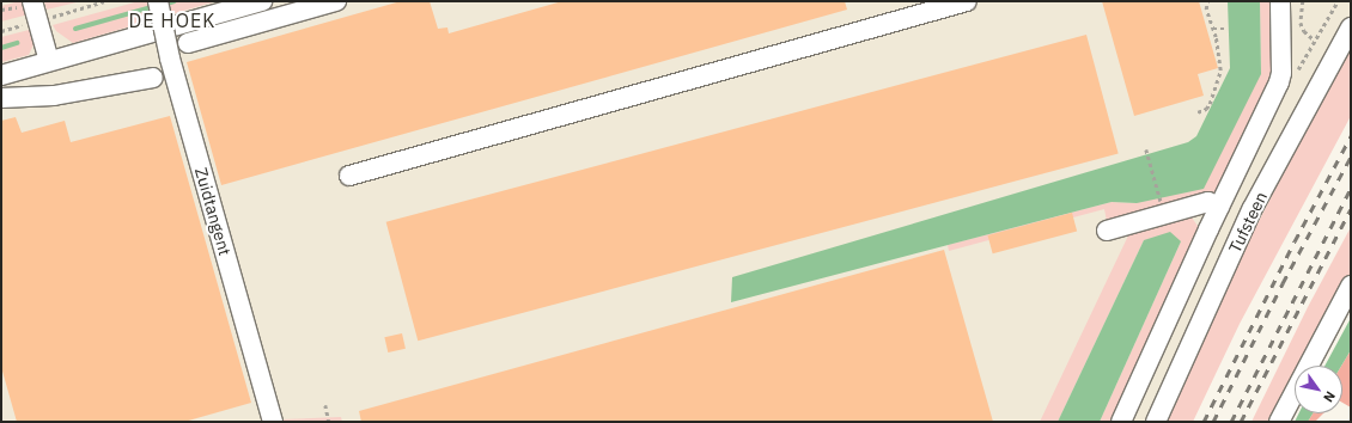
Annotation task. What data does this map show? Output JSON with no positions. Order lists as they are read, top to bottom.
{
  "streets": {
    "street": ["Zuidtangent", "Tufsteen"]
  },
  "districts": ["DE HOEK"],
  "north": "bottom right"
}
